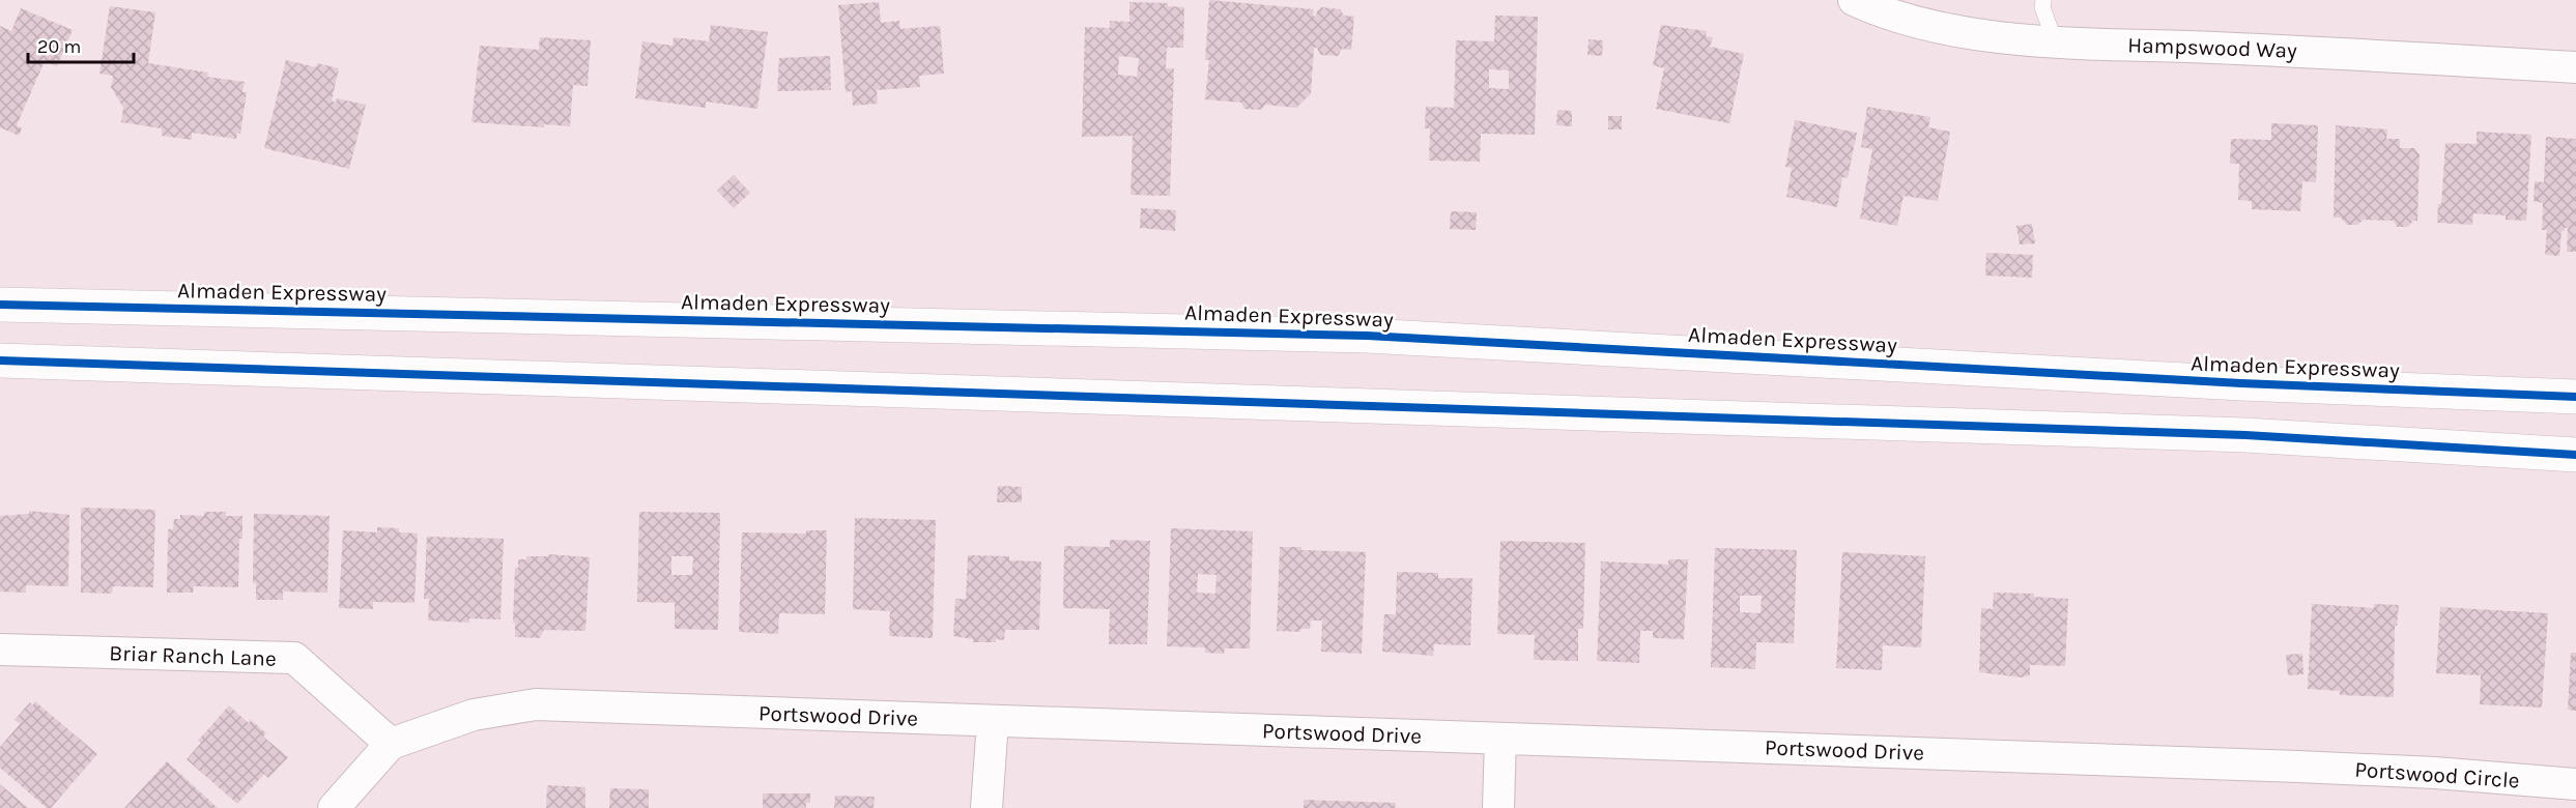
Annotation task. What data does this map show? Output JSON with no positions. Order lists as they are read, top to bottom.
{
  "streets": {
    "main road": ["Almaden Expressway"],
    "street": [
      "Hampswood Way",
      "Briar Ranch Lane",
      "Portswood Drive",
      "Portswood Circle"
    ]
  },
  "crossings": [
    ["Briar Ranch Lane", "Portswood Drive"],
    ["Portswood Drive", "Portswood Circle"]
  ],
  "scale_bar": "20 m"
}
